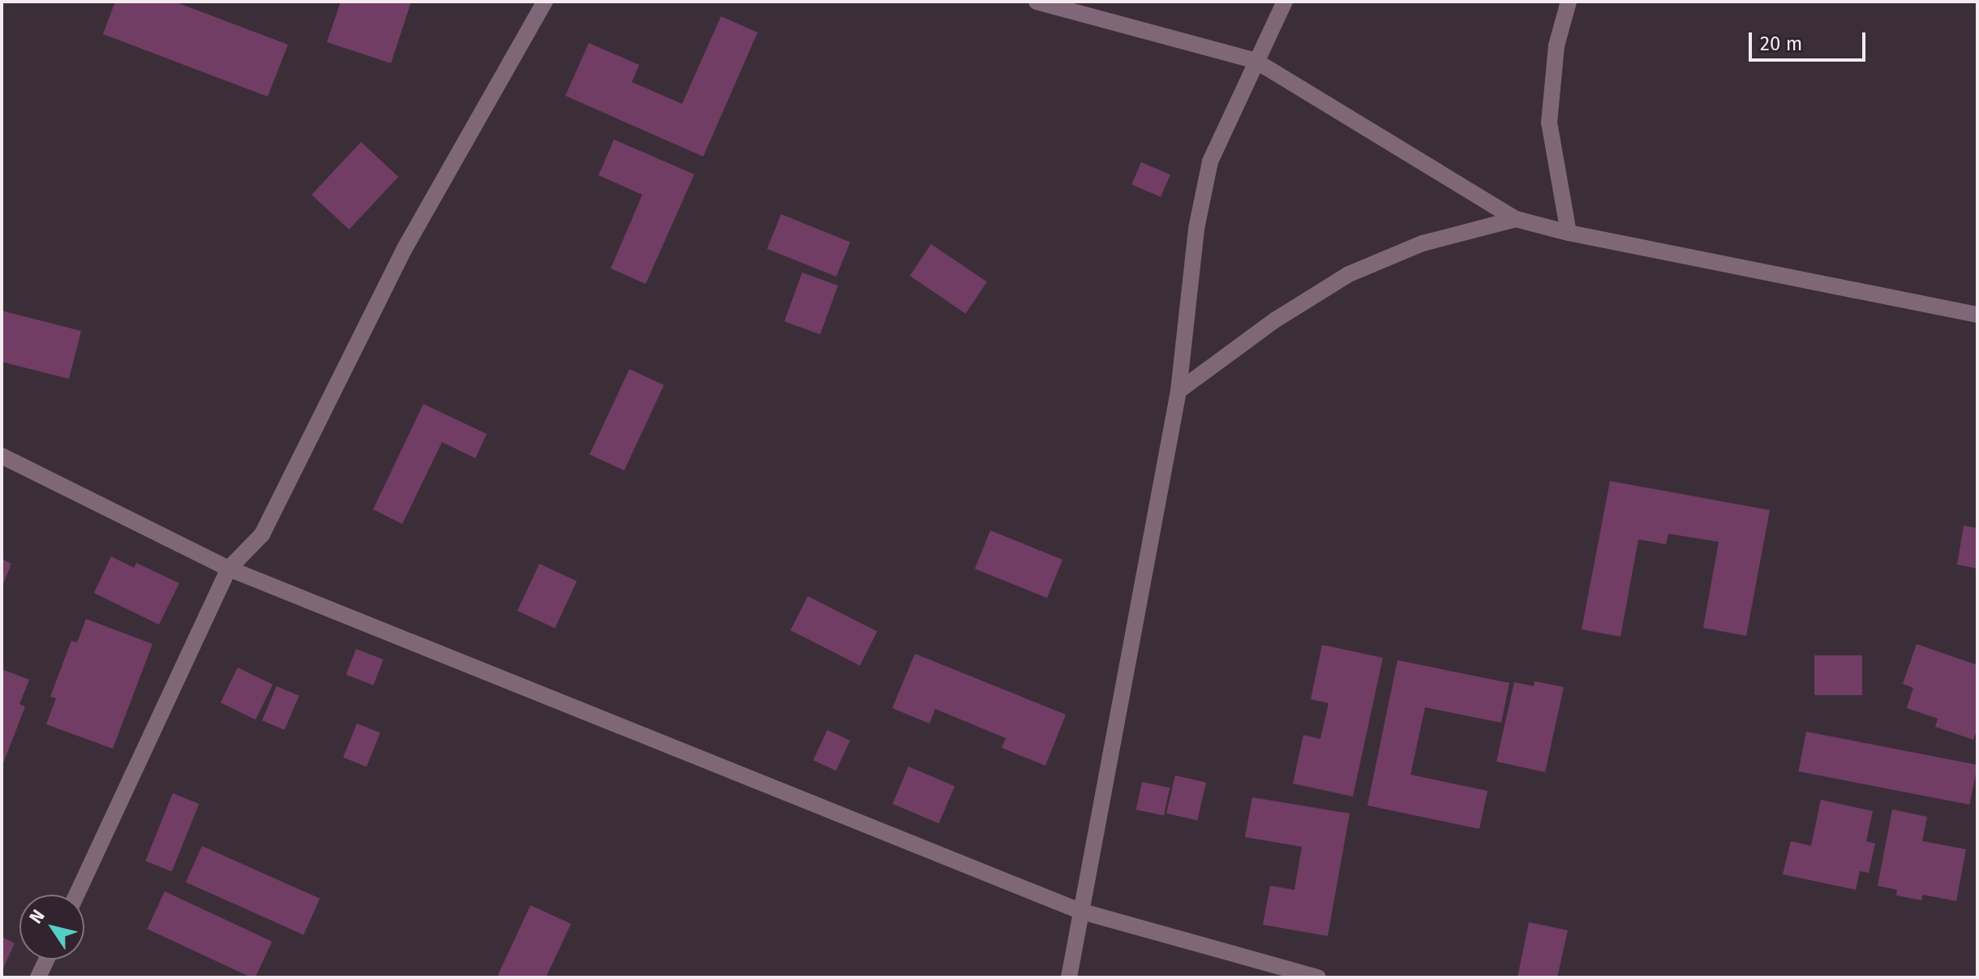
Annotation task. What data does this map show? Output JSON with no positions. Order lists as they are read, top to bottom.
{
  "scale_bar": "20 m",
  "north": "top left"
}
